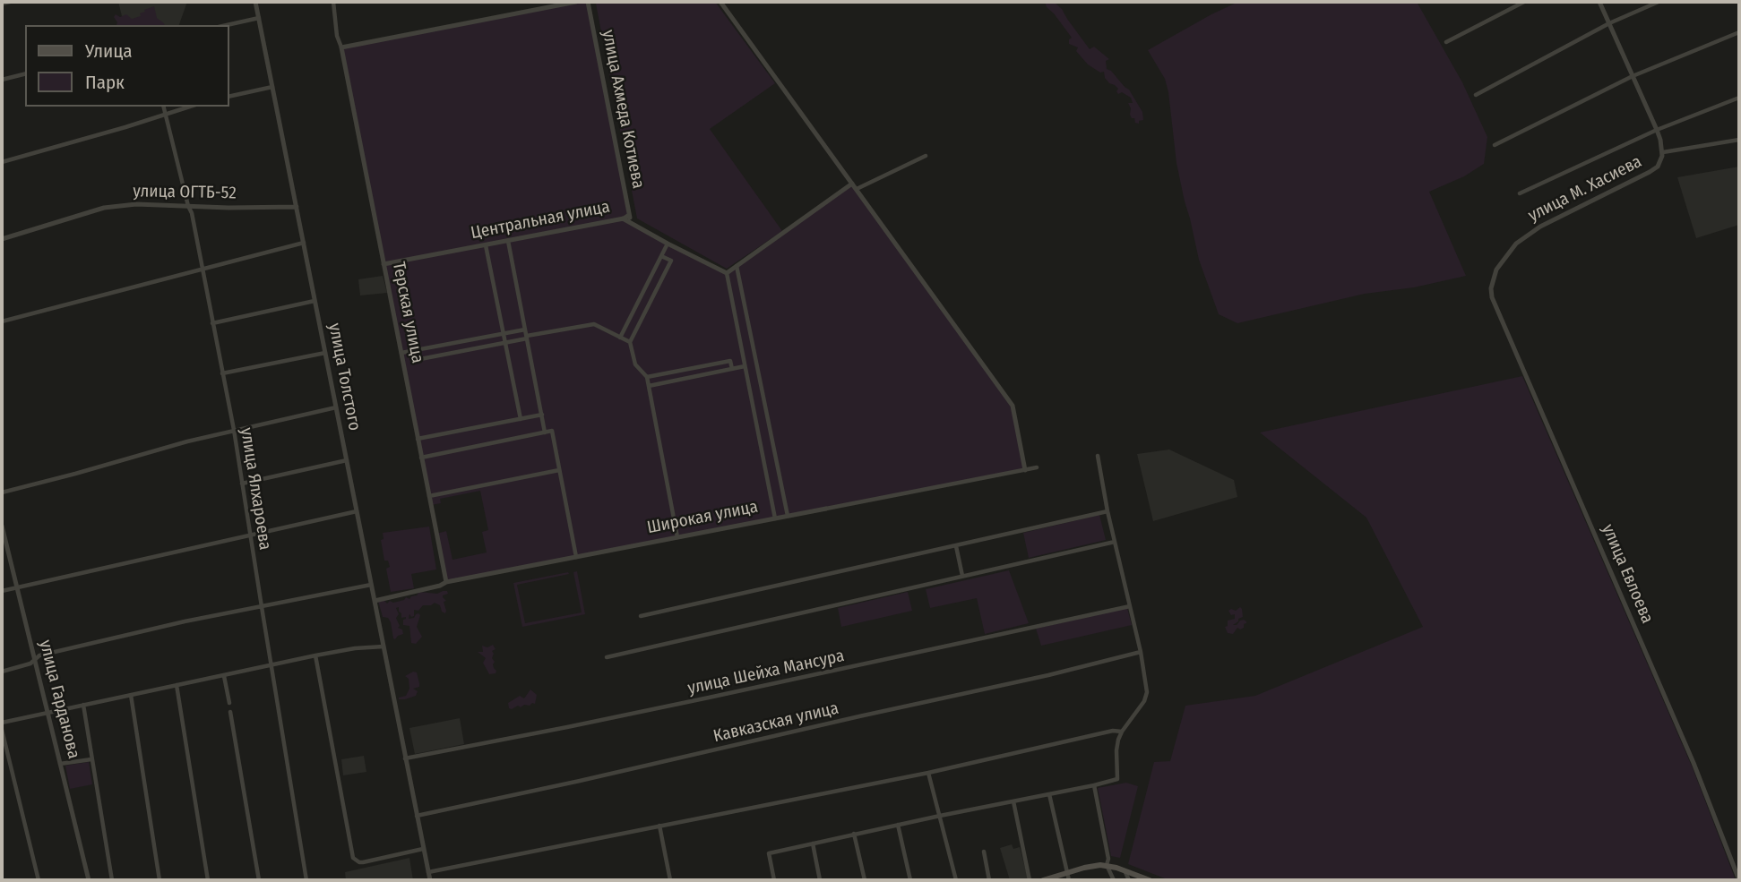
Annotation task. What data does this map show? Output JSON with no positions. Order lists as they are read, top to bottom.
{
  "streets": {
    "street": [
      "улица Ахмеда Котиева",
      "улица М. Хасиева",
      "улица ОГТБ-52",
      "Центральная улица",
      "Терская улица",
      "улица Толстого",
      "улица Ялхароева",
      "Широкая улица",
      "улица Евлоева",
      "улица Шейха Мансура",
      "улица Гарданова",
      "Кавказская улица"
    ]
  },
  "crossings": [
    ["улица Ахмеда Котиева", "Центральная улица"],
    ["улица М. Хасиева", "улица Евлоева"],
    ["улица ОГТБ-52", "улица Толстого"],
    ["улица ОГТБ-52", "улица Ялхароева"],
    ["Центральная улица", "Терская улица"],
    ["Терская улица", "Широкая улица"],
    ["улица Толстого", "Широкая улица"],
    ["улица Толстого", "улица Шейха Мансура"],
    ["улица Толстого", "Кавказская улица"]
  ],
  "legend": ["Улица", "Парк"]
}
